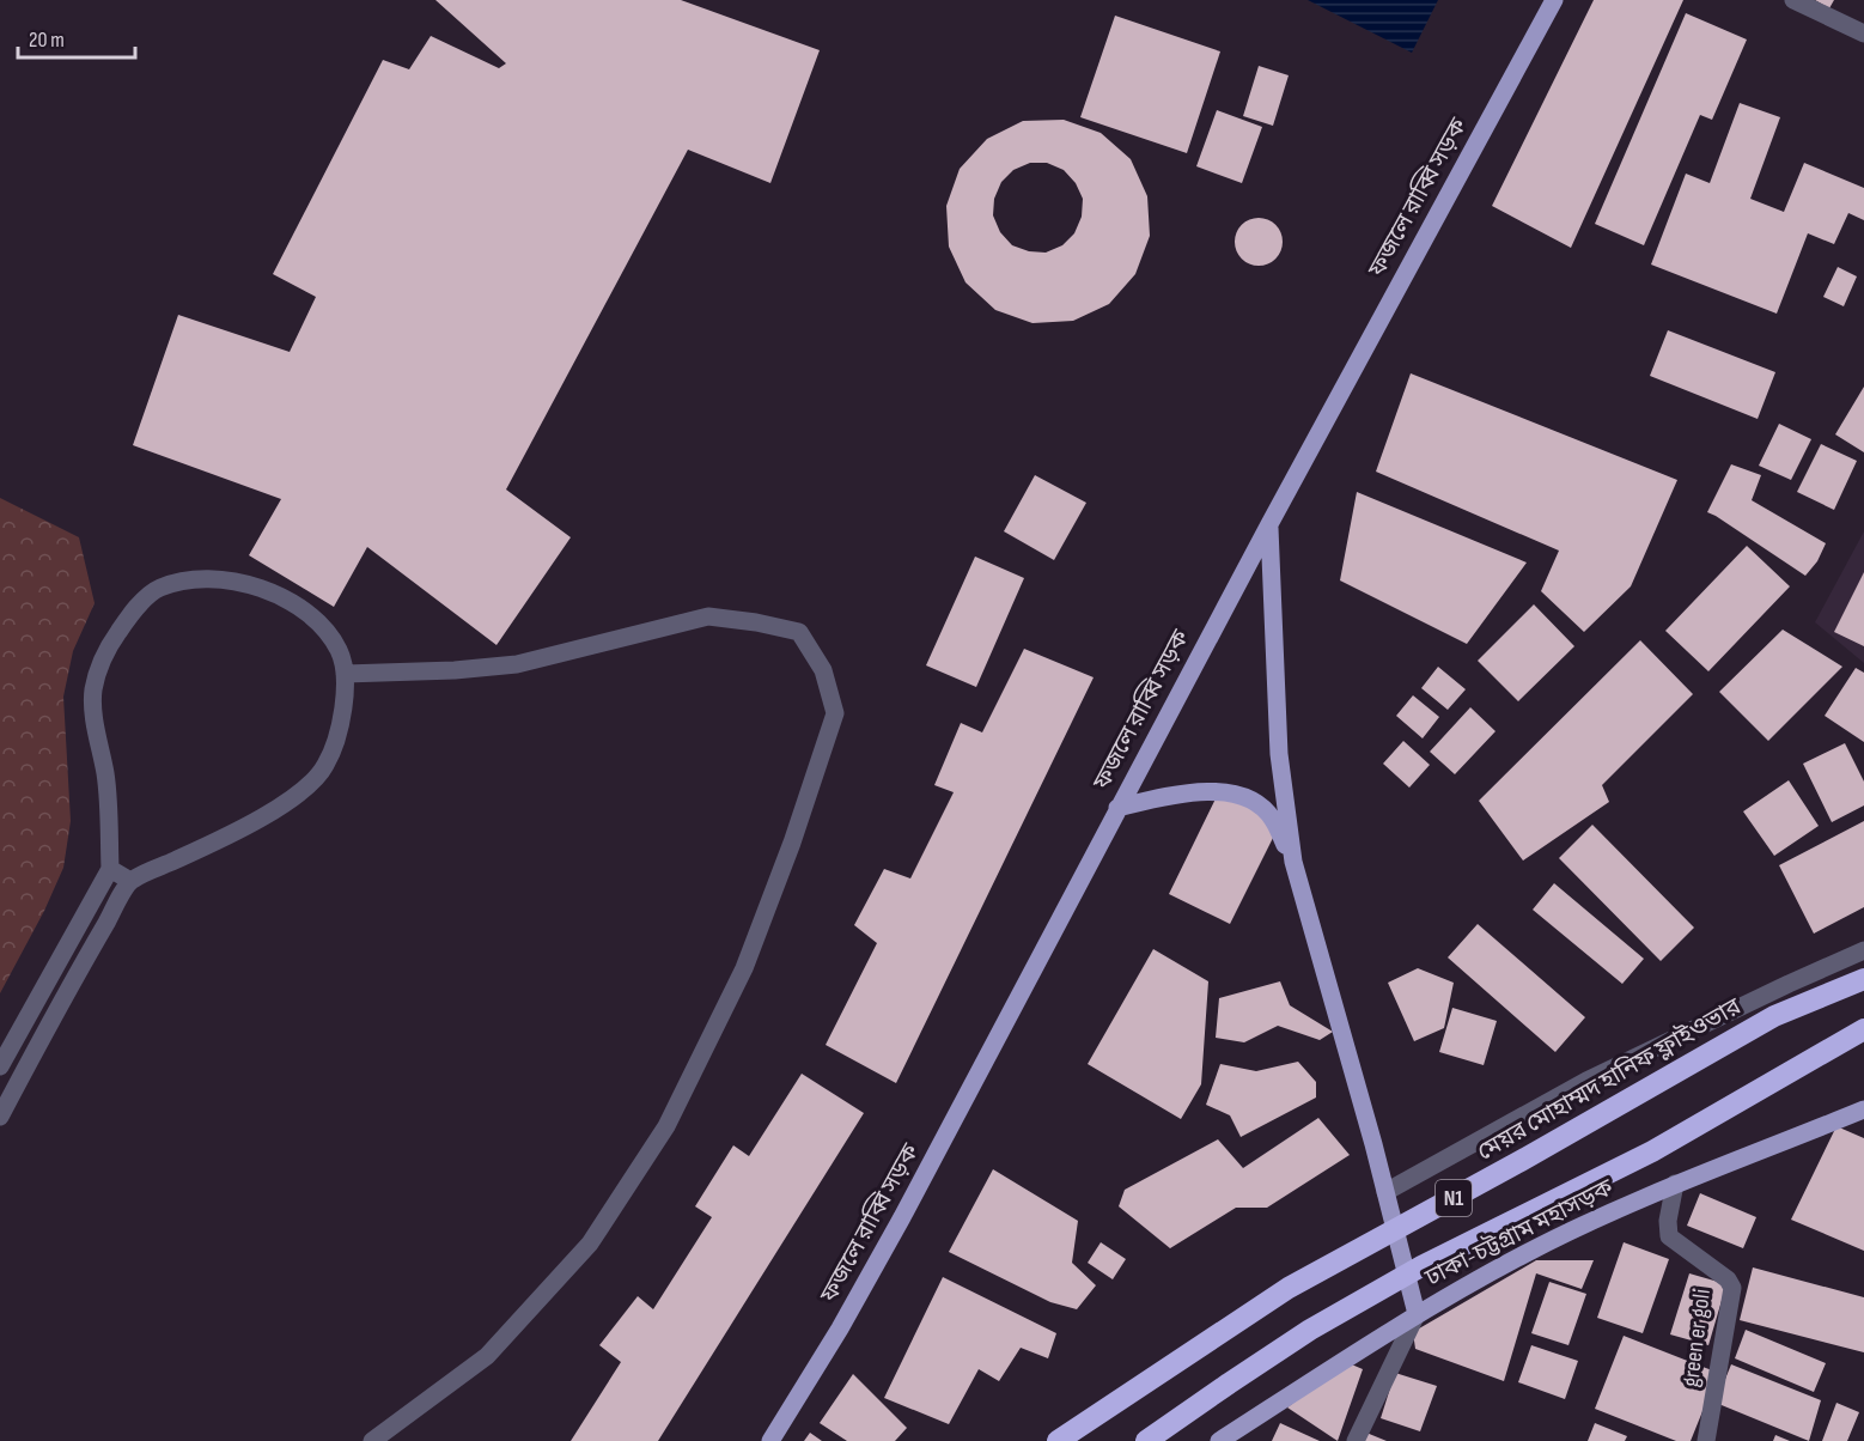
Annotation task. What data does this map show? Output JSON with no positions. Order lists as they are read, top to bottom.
{
  "streets": {
    "highway": ["মেয়র মোহাম্মদ হানিফ ফ্লাইওভার", "N1"],
    "main road": ["ফজলে রাব্বি সড়ক", "ঢাকা-চট্টগ্রাম মহাসড়ক"],
    "street": ["green er goli"]
  },
  "crossings": [
    ["ঢাকা-চট্টগ্রাম মহাসড়ক", "green er goli"]
  ],
  "scale_bar": "20 m"
}
